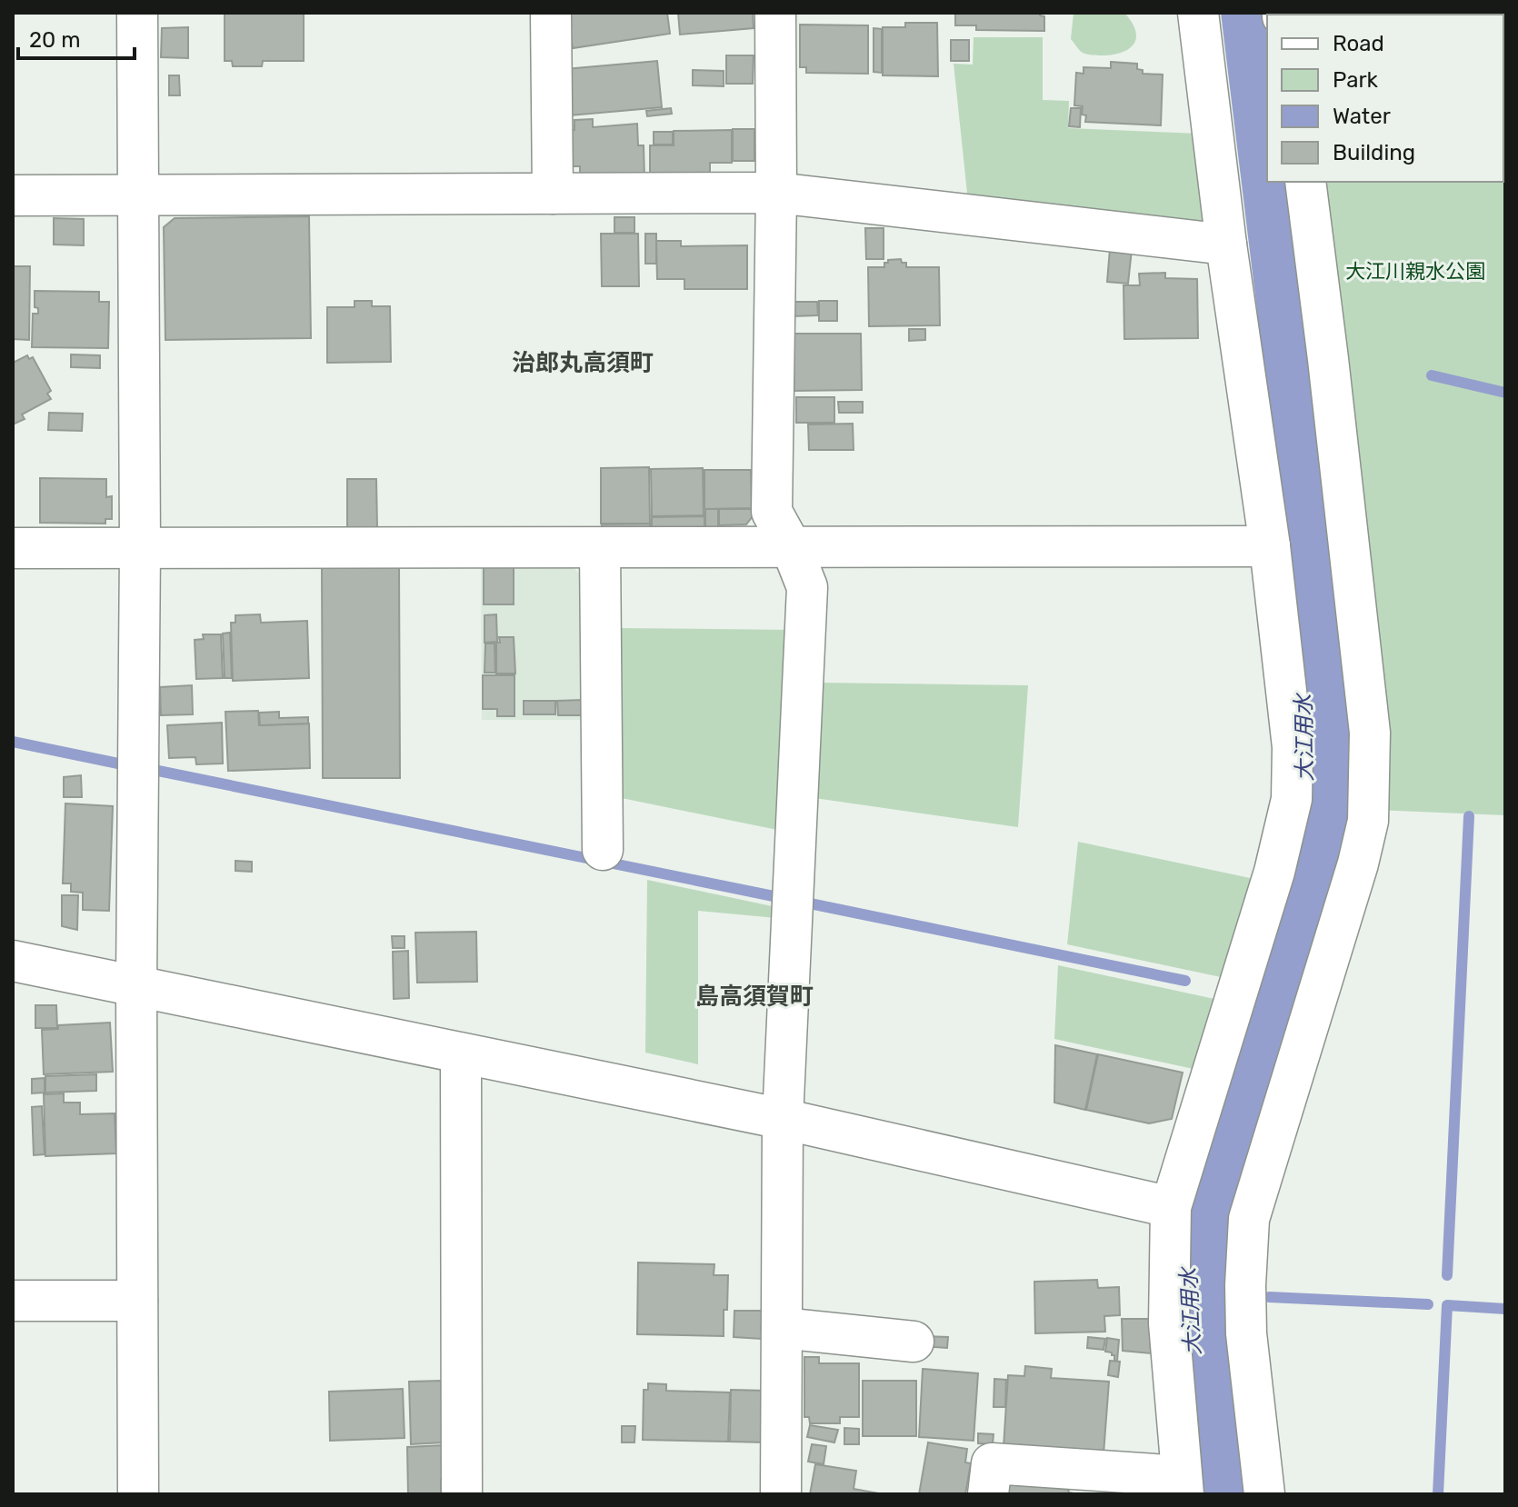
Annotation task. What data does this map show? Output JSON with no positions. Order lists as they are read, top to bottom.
{
  "districts": ["治郎丸高須町", "島高須賀町"],
  "water": ["大江用水"],
  "parks": ["大江川親水公園"],
  "legend": [
    "Road",
    "Park",
    "Water",
    "Building"
  ],
  "scale_bar": "20 m"
}
